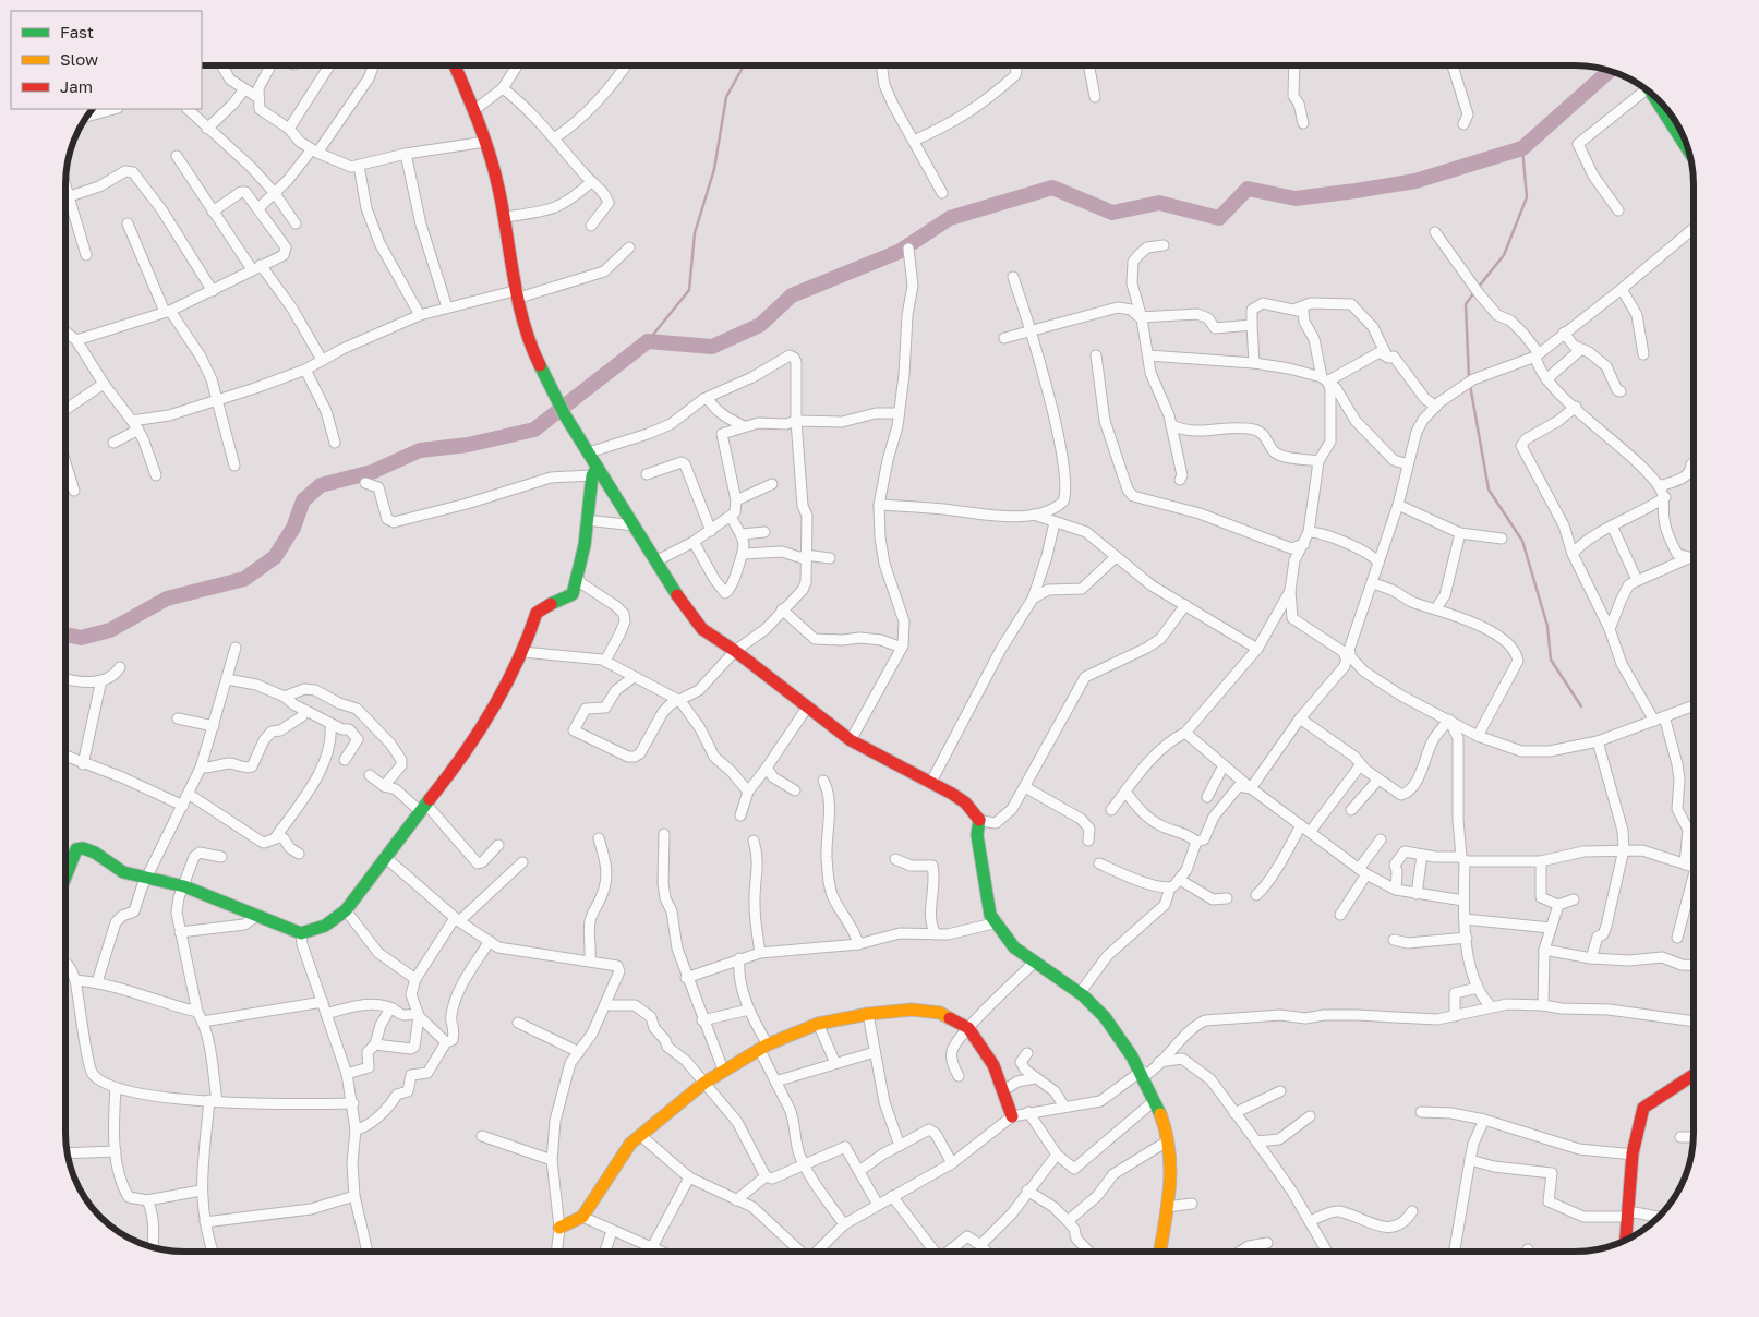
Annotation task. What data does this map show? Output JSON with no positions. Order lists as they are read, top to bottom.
{
  "legend": ["Fast", "Slow", "Jam"]
}
